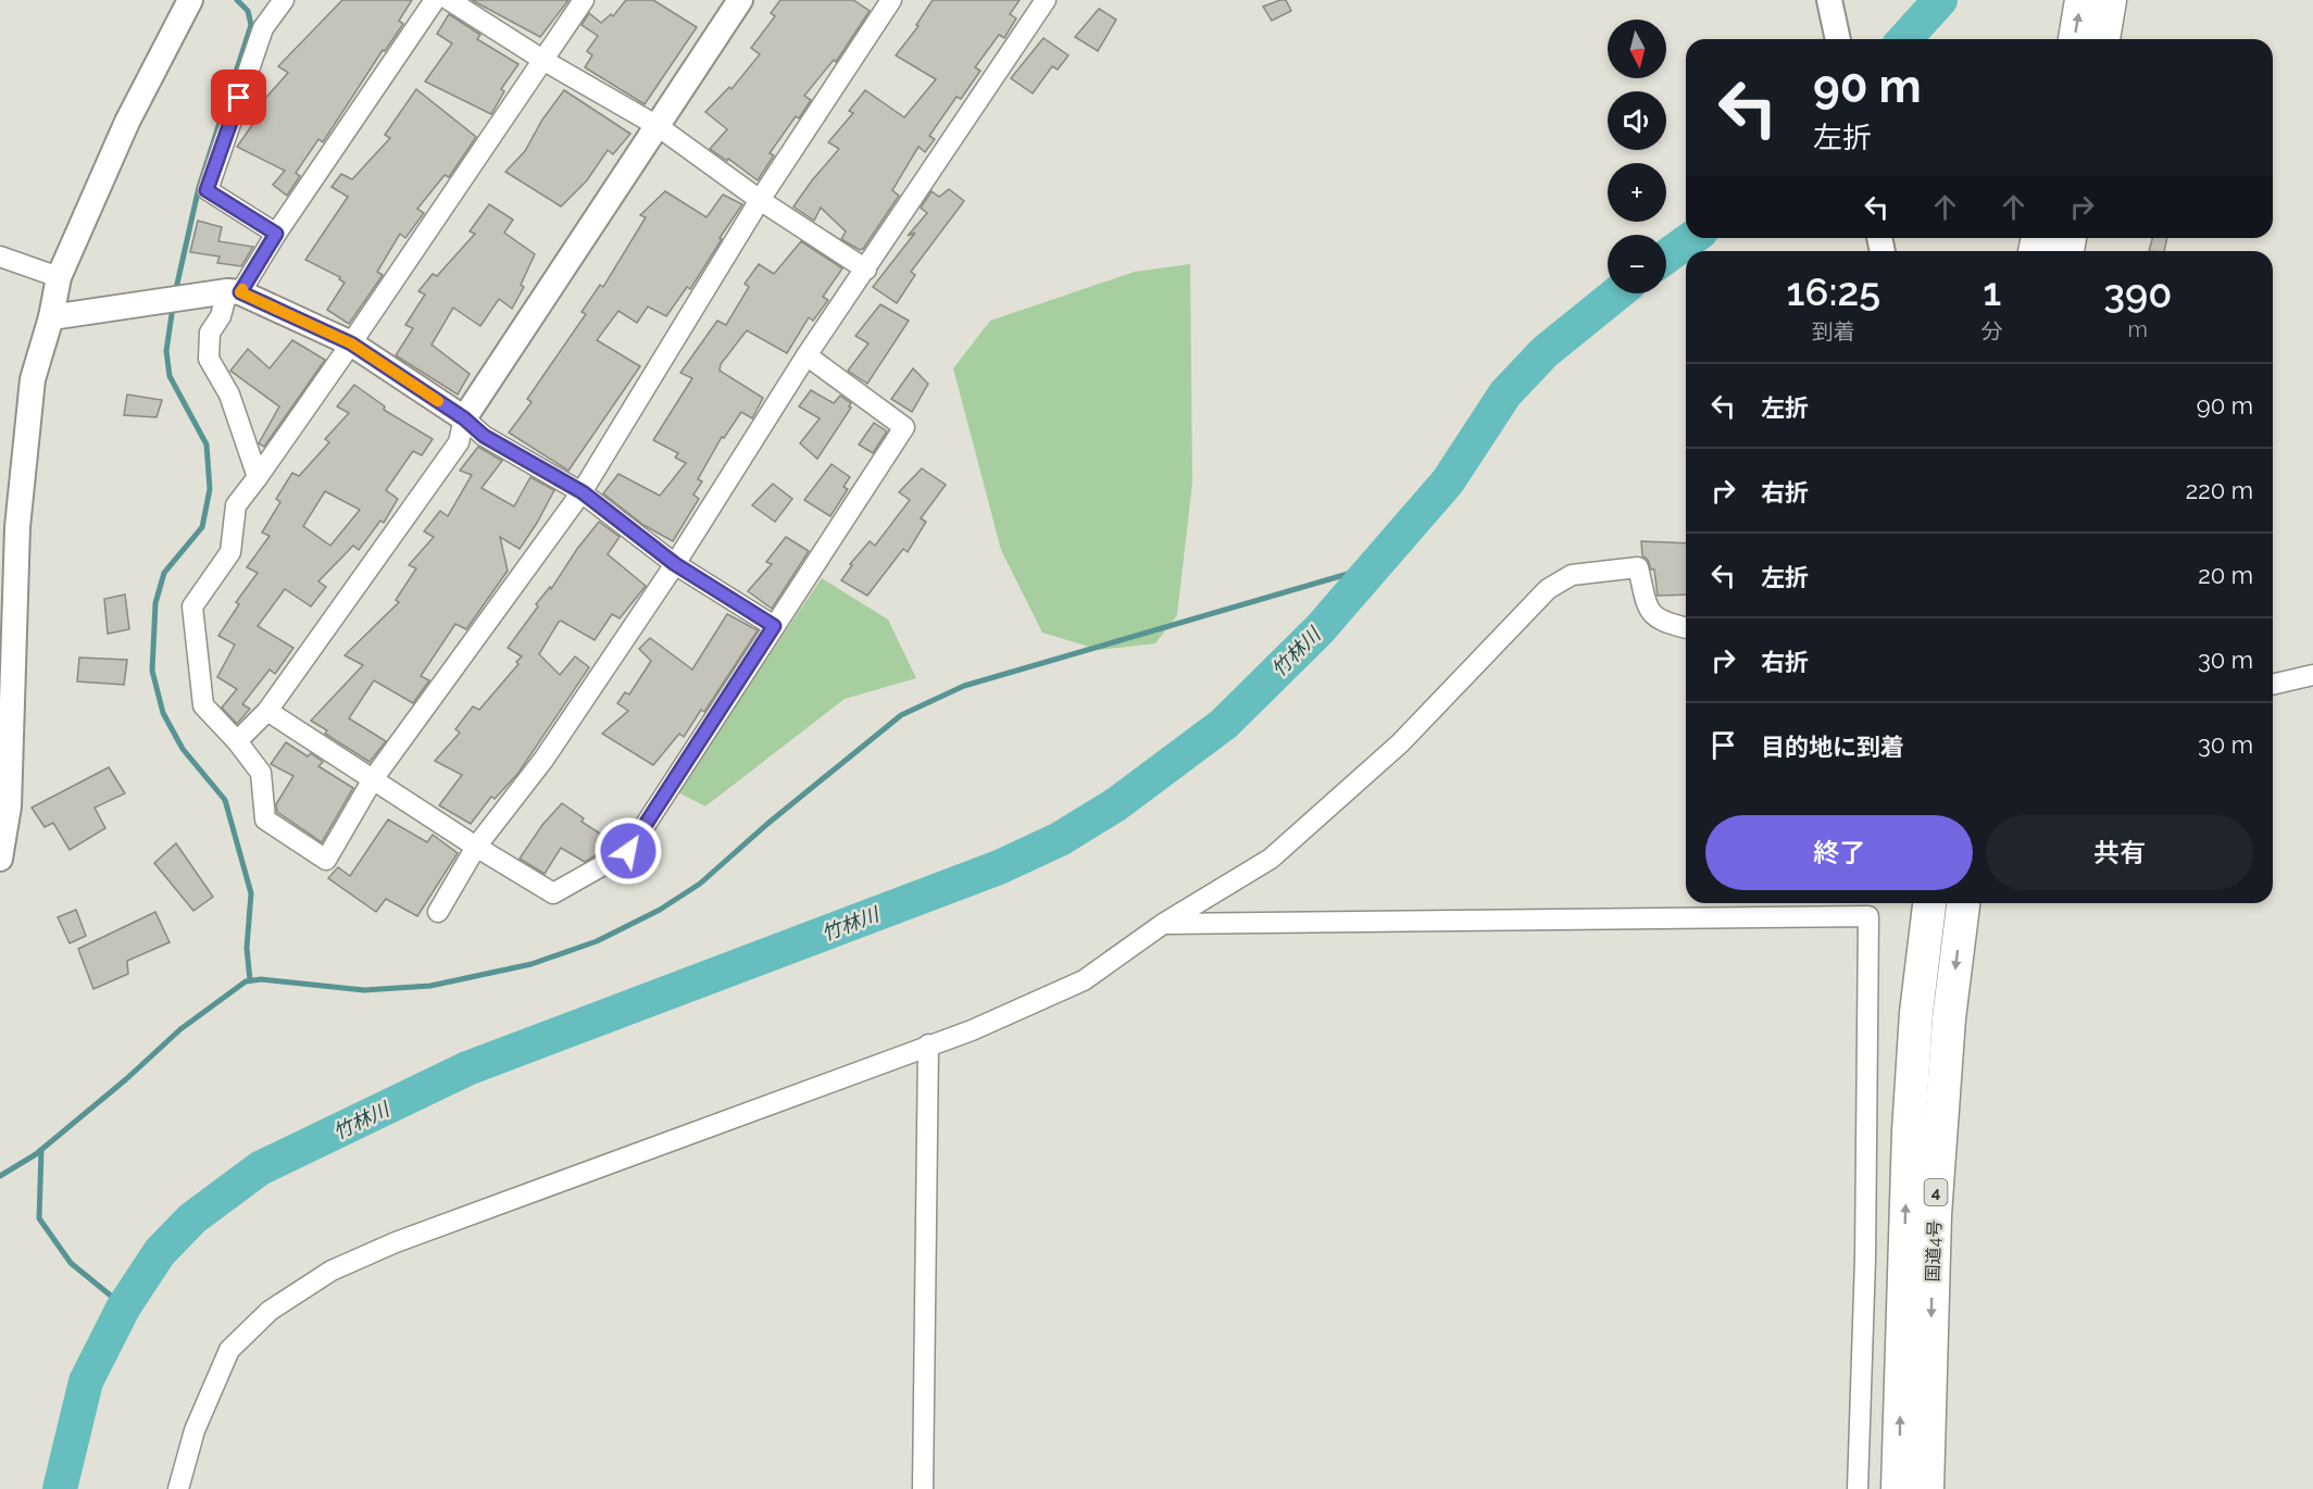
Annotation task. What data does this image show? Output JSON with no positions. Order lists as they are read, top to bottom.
{
  "streets": {
    "highway": ["4", "国道4号"]
  },
  "water": ["竹林川"],
  "north": "bottom",
  "page": {
    "map_buttons": ["+", "−"],
    "turn": ["90 m", "左折"],
    "eta": [
      "16:25",
      "到着",
      "1",
      "分",
      "390",
      "m"
    ],
    "list": [
      {
        "name": "左折",
        "value": "90 m"
      },
      {
        "name": "右折",
        "value": "220 m"
      },
      {
        "name": "左折",
        "value": "20 m"
      },
      {
        "name": "右折",
        "value": "30 m"
      },
      {
        "name": "目的地に到着",
        "value": "30 m"
      }
    ],
    "buttons": ["終了", "共有"]
  }
}
